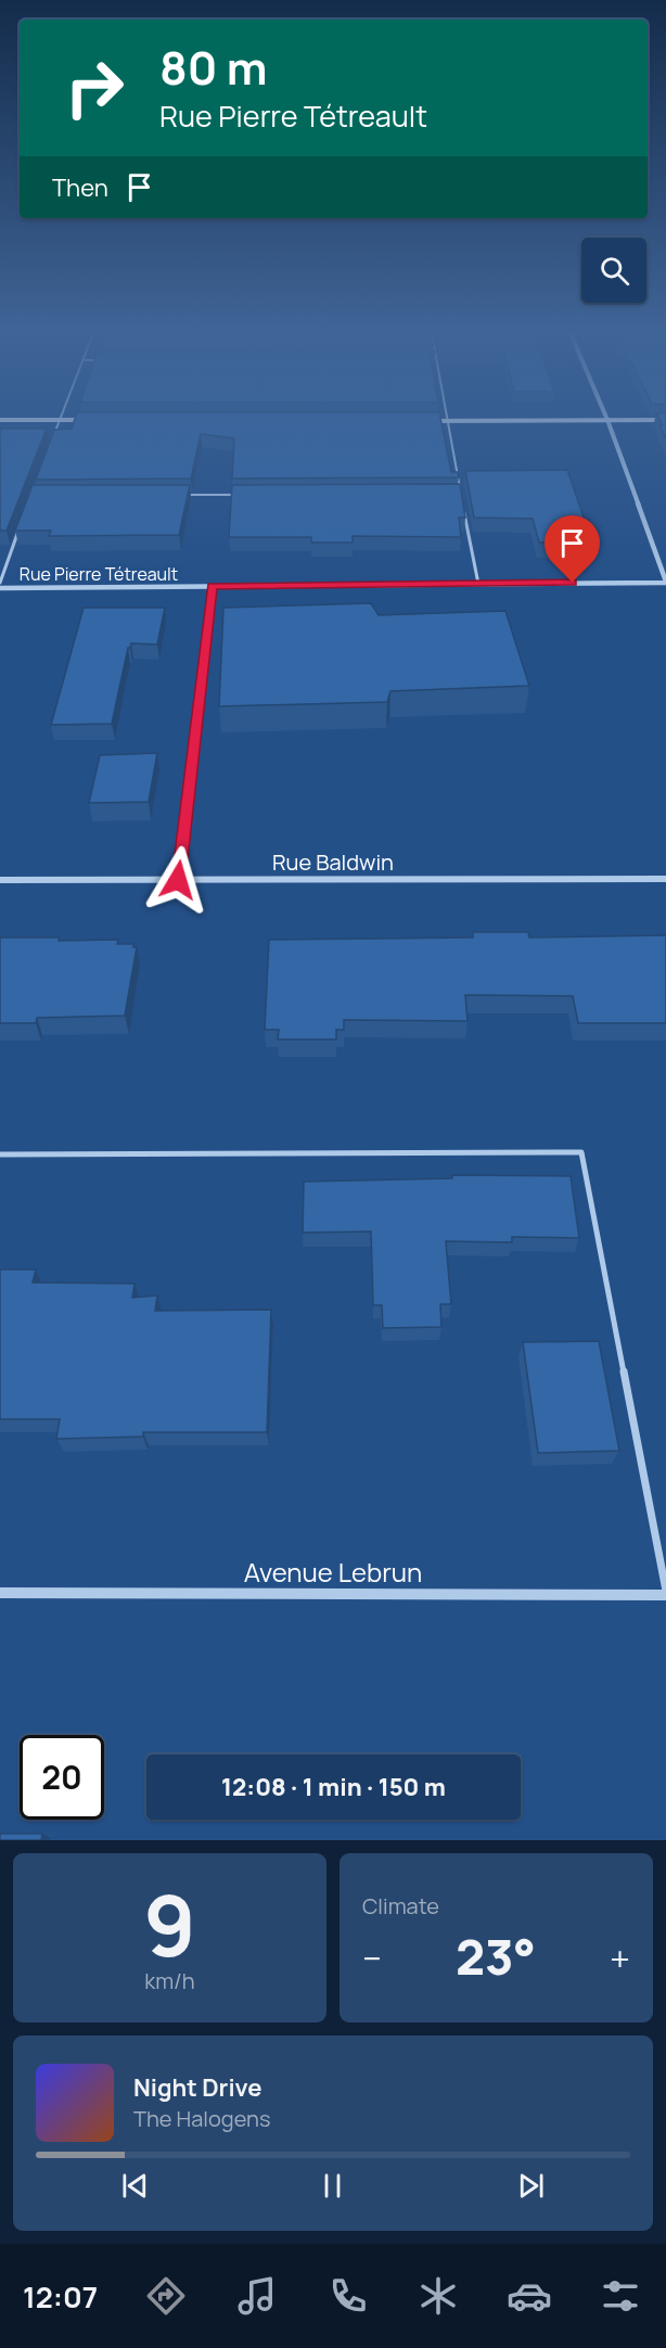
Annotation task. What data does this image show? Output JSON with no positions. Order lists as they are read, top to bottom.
{
  "streets": {
    "street": ["Rue Pierre Tétreault", "Rue Baldwin", "Avenue Lebrun"]
  },
  "page": {
    "turn": ["80 m", "Rue Pierre Tétreault"],
    "then": "Then",
    "limit": "20",
    "trip": "12:08 · 1 min · 150 m",
    "tile": [
      ["9", "km/h"],
      "Climate"
    ],
    "heat": ["−", "23°", "+"],
    "song": ["Night Drive", "The Halogens"],
    "tabs": "12:07"
  }
}
